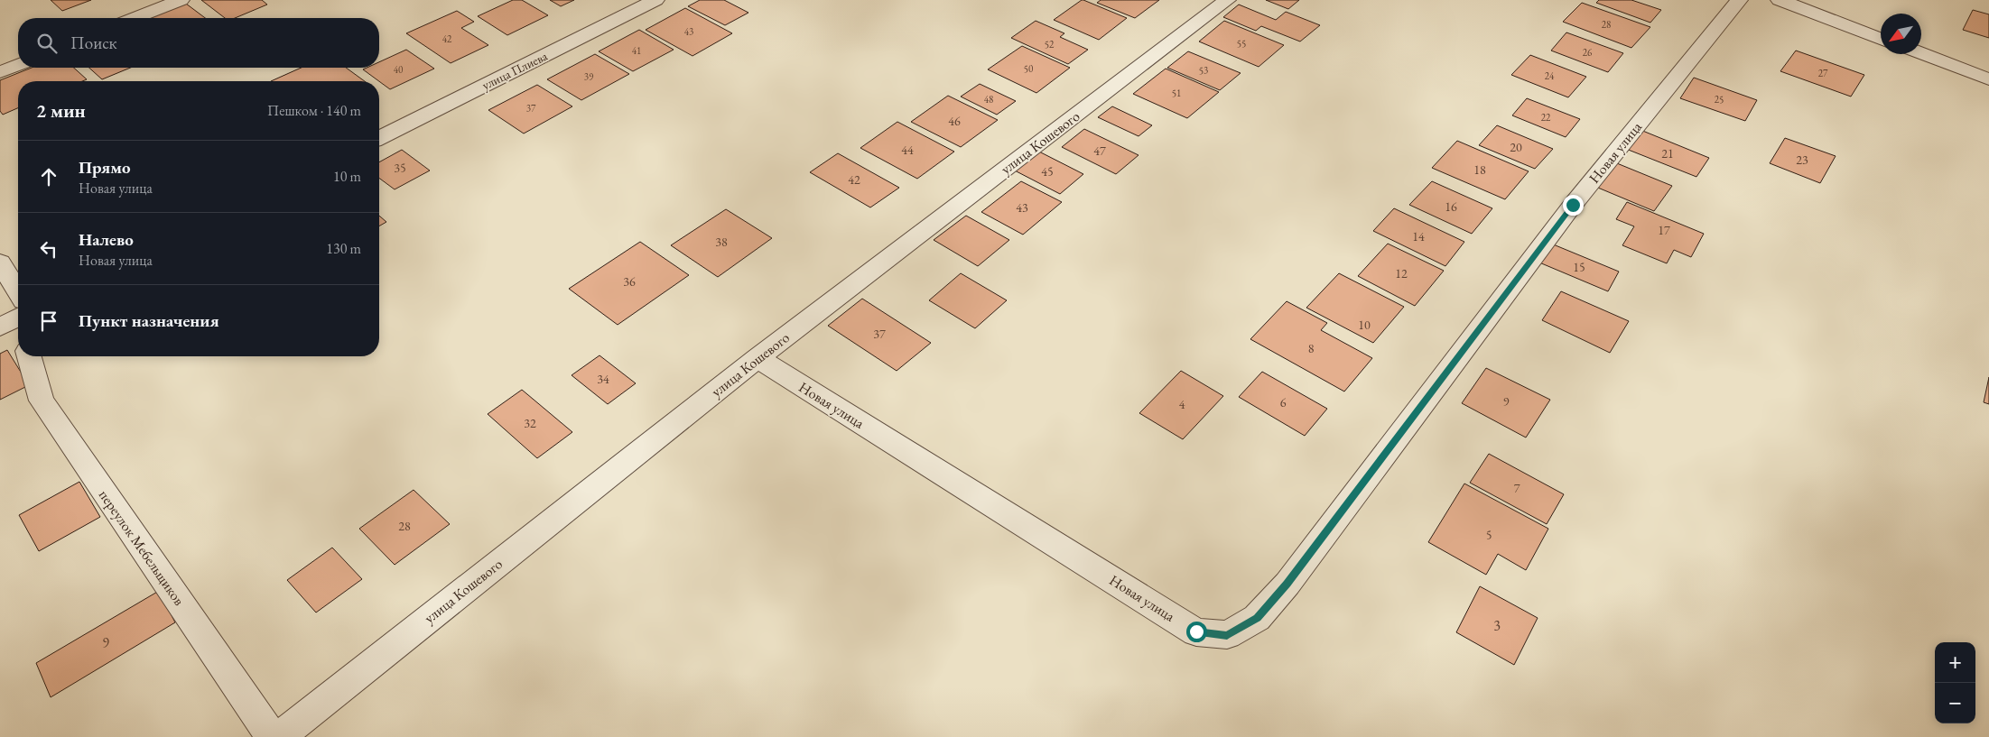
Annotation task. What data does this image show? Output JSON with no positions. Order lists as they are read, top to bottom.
{
  "streets": {
    "street": [
      "улица Плиева",
      "улица Кошевого",
      "Новая улица",
      "переулок Мебельщиков"
    ]
  },
  "crossings": [
    ["улица Кошевого", "Новая улица"]
  ],
  "house_numbers": [
    "28",
    "43",
    "42",
    "55",
    "52",
    "41",
    "26",
    "50",
    "40",
    "53",
    "27",
    "24",
    "39",
    "51",
    "48",
    "25",
    "37",
    "22",
    "46",
    "20",
    "44",
    "47",
    "21",
    "23",
    "35",
    "18",
    "45",
    "42",
    "16",
    "43",
    "17",
    "14",
    "38",
    "15",
    "12",
    "36",
    "10",
    "37",
    "8",
    "34",
    "9",
    "6",
    "4",
    "32",
    "7",
    "28",
    "5",
    "3",
    "9"
  ],
  "north": "bottom left",
  "page": {
    "search": "Поиск",
    "heading": ["2 мин", "Пешком · 140 m"],
    "list": [
      ["Прямо", "Новая улица", "10 m"],
      ["Налево", "Новая улица", "130 m"],
      "Пункт назначения"
    ],
    "map_buttons": ["+", "−"]
  }
}
